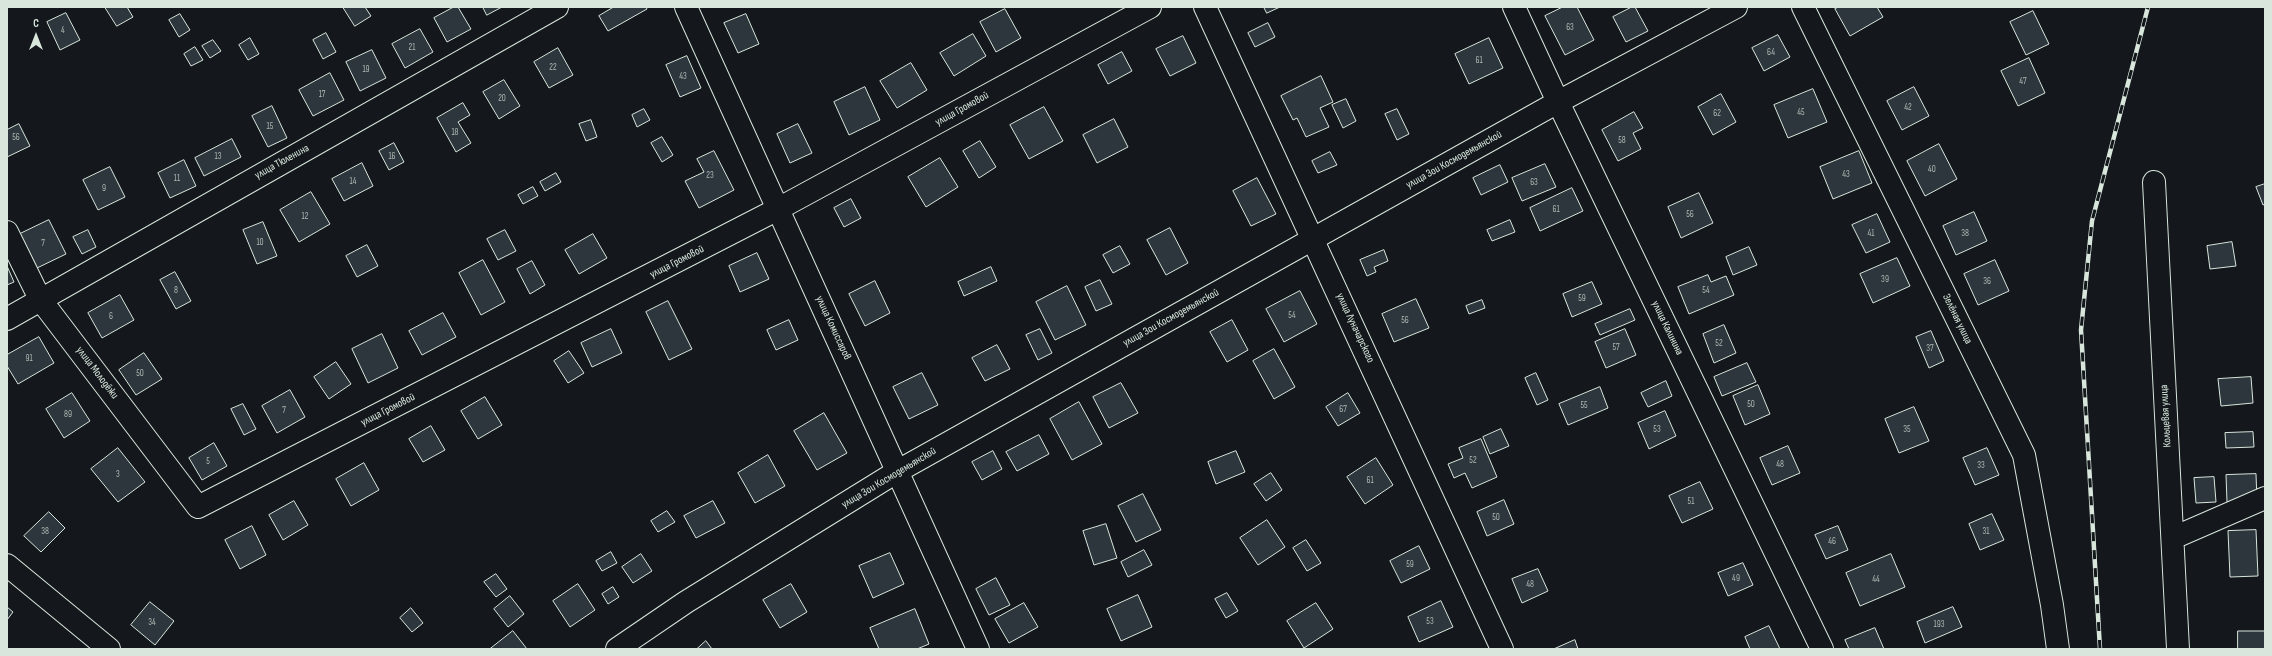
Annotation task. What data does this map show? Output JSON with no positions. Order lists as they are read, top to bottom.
{
  "streets": {
    "street": [
      "улица Громовой",
      "улица Зои Космодемьянской",
      "улица Тюленина",
      "Зелёная улица",
      "улица Комиссаров",
      "улица Луначарского",
      "улица Калинина",
      "улица Молодёжи",
      "Кольцевая улица"
    ]
  },
  "crossings": [
    ["улица Громовой", "улица Комиссаров"],
    ["улица Громовой", "улица Молодёжи"],
    ["улица Зои Космодемьянской", "улица Комиссаров"],
    ["улица Зои Космодемьянской", "улица Луначарского"],
    ["улица Зои Космодемьянской", "улица Калинина"],
    ["улица Тюленина", "улица Молодёжи"]
  ],
  "house_numbers": [
    "63",
    "4",
    "21",
    "64",
    "61",
    "22",
    "19",
    "43",
    "47",
    "17",
    "20",
    "42",
    "45",
    "62",
    "15",
    "18",
    "56",
    "58",
    "13",
    "16",
    "40",
    "43",
    "23",
    "11",
    "14",
    "63",
    "9",
    "61",
    "56",
    "12",
    "41",
    "38",
    "10",
    "7",
    "39",
    "36",
    "8",
    "54",
    "59",
    "54",
    "6",
    "56",
    "52",
    "57",
    "37",
    "91",
    "50",
    "50",
    "55",
    "67",
    "7",
    "89",
    "53",
    "35",
    "52",
    "5",
    "48",
    "33",
    "3",
    "61",
    "51",
    "50",
    "38",
    "31",
    "46",
    "59",
    "49",
    "44",
    "48",
    "53",
    "34",
    "193"
  ],
  "north": "top"
}
